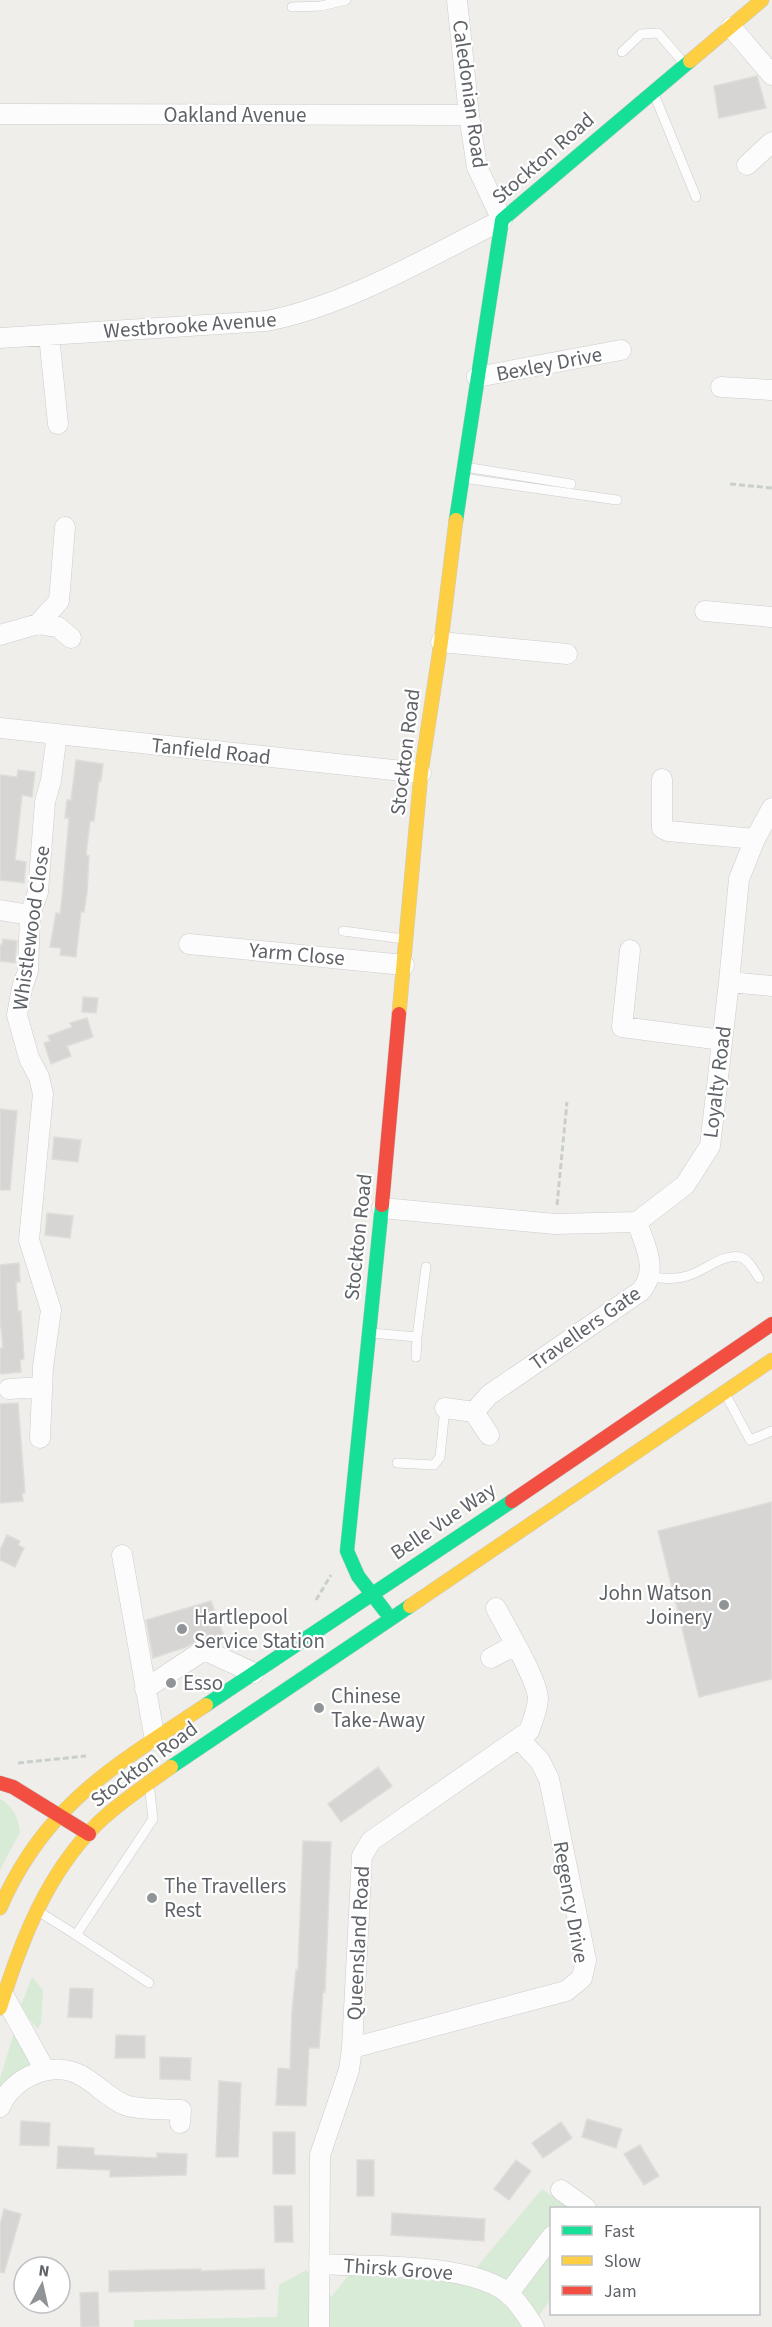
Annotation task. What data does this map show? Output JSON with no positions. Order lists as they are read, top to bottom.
{
  "streets": {
    "main road": ["Stockton Road", "Belle Vue Way"],
    "street": [
      "Caledonian Road",
      "Oakland Avenue",
      "Westbrooke Avenue",
      "Bexley Drive",
      "Tanfield Road",
      "Whistlewood Close",
      "Yarm Close",
      "Loyalty Road",
      "Travellers Gate",
      "Regency Drive",
      "Queensland Road",
      "Thirsk Grove"
    ]
  },
  "crossings": [
    ["Caledonian Road", "Oakland Avenue"],
    ["Caledonian Road", "Stockton Road"],
    ["Caledonian Road", "Westbrooke Avenue"],
    ["Stockton Road", "Westbrooke Avenue"],
    ["Stockton Road", "Bexley Drive"],
    ["Stockton Road", "Tanfield Road"],
    ["Stockton Road", "Yarm Close"],
    ["Stockton Road", "Belle Vue Way"],
    ["Tanfield Road", "Whistlewood Close"],
    ["Loyalty Road", "Travellers Gate"],
    ["Regency Drive", "Queensland Road"],
    ["Queensland Road", "Thirsk Grove"]
  ],
  "places": [
    "John Watson Joinery",
    "Hartlepool Service Station",
    "Esso",
    "Chinese Take-Away",
    "The Travellers Rest"
  ],
  "legend": ["Fast", "Slow", "Jam"],
  "north": "top"
}
